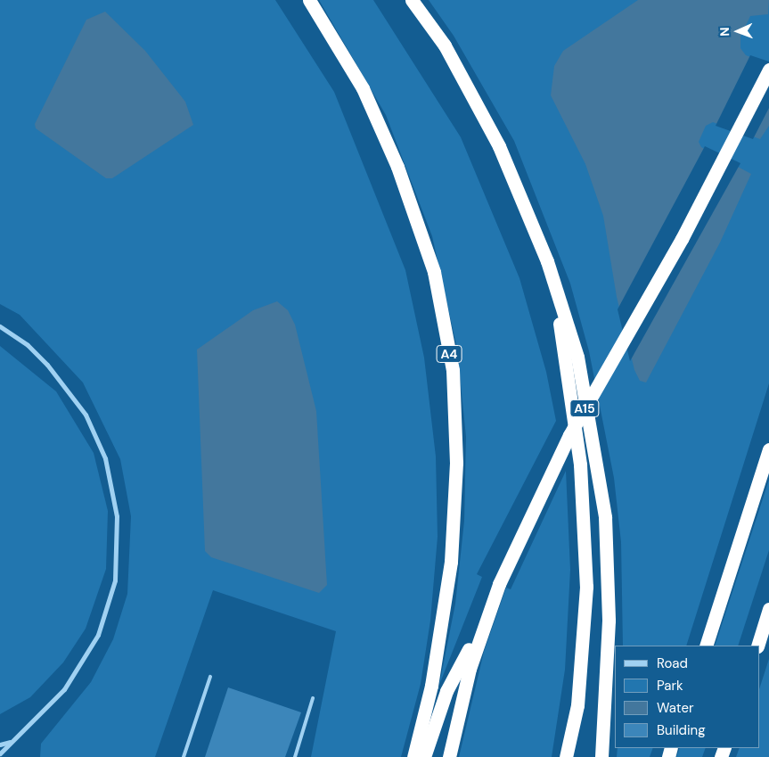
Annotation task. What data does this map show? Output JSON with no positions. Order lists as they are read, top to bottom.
{
  "streets": {
    "highway": ["A4", "A15"]
  },
  "legend": [
    "Road",
    "Park",
    "Water",
    "Building"
  ],
  "north": "left"
}
